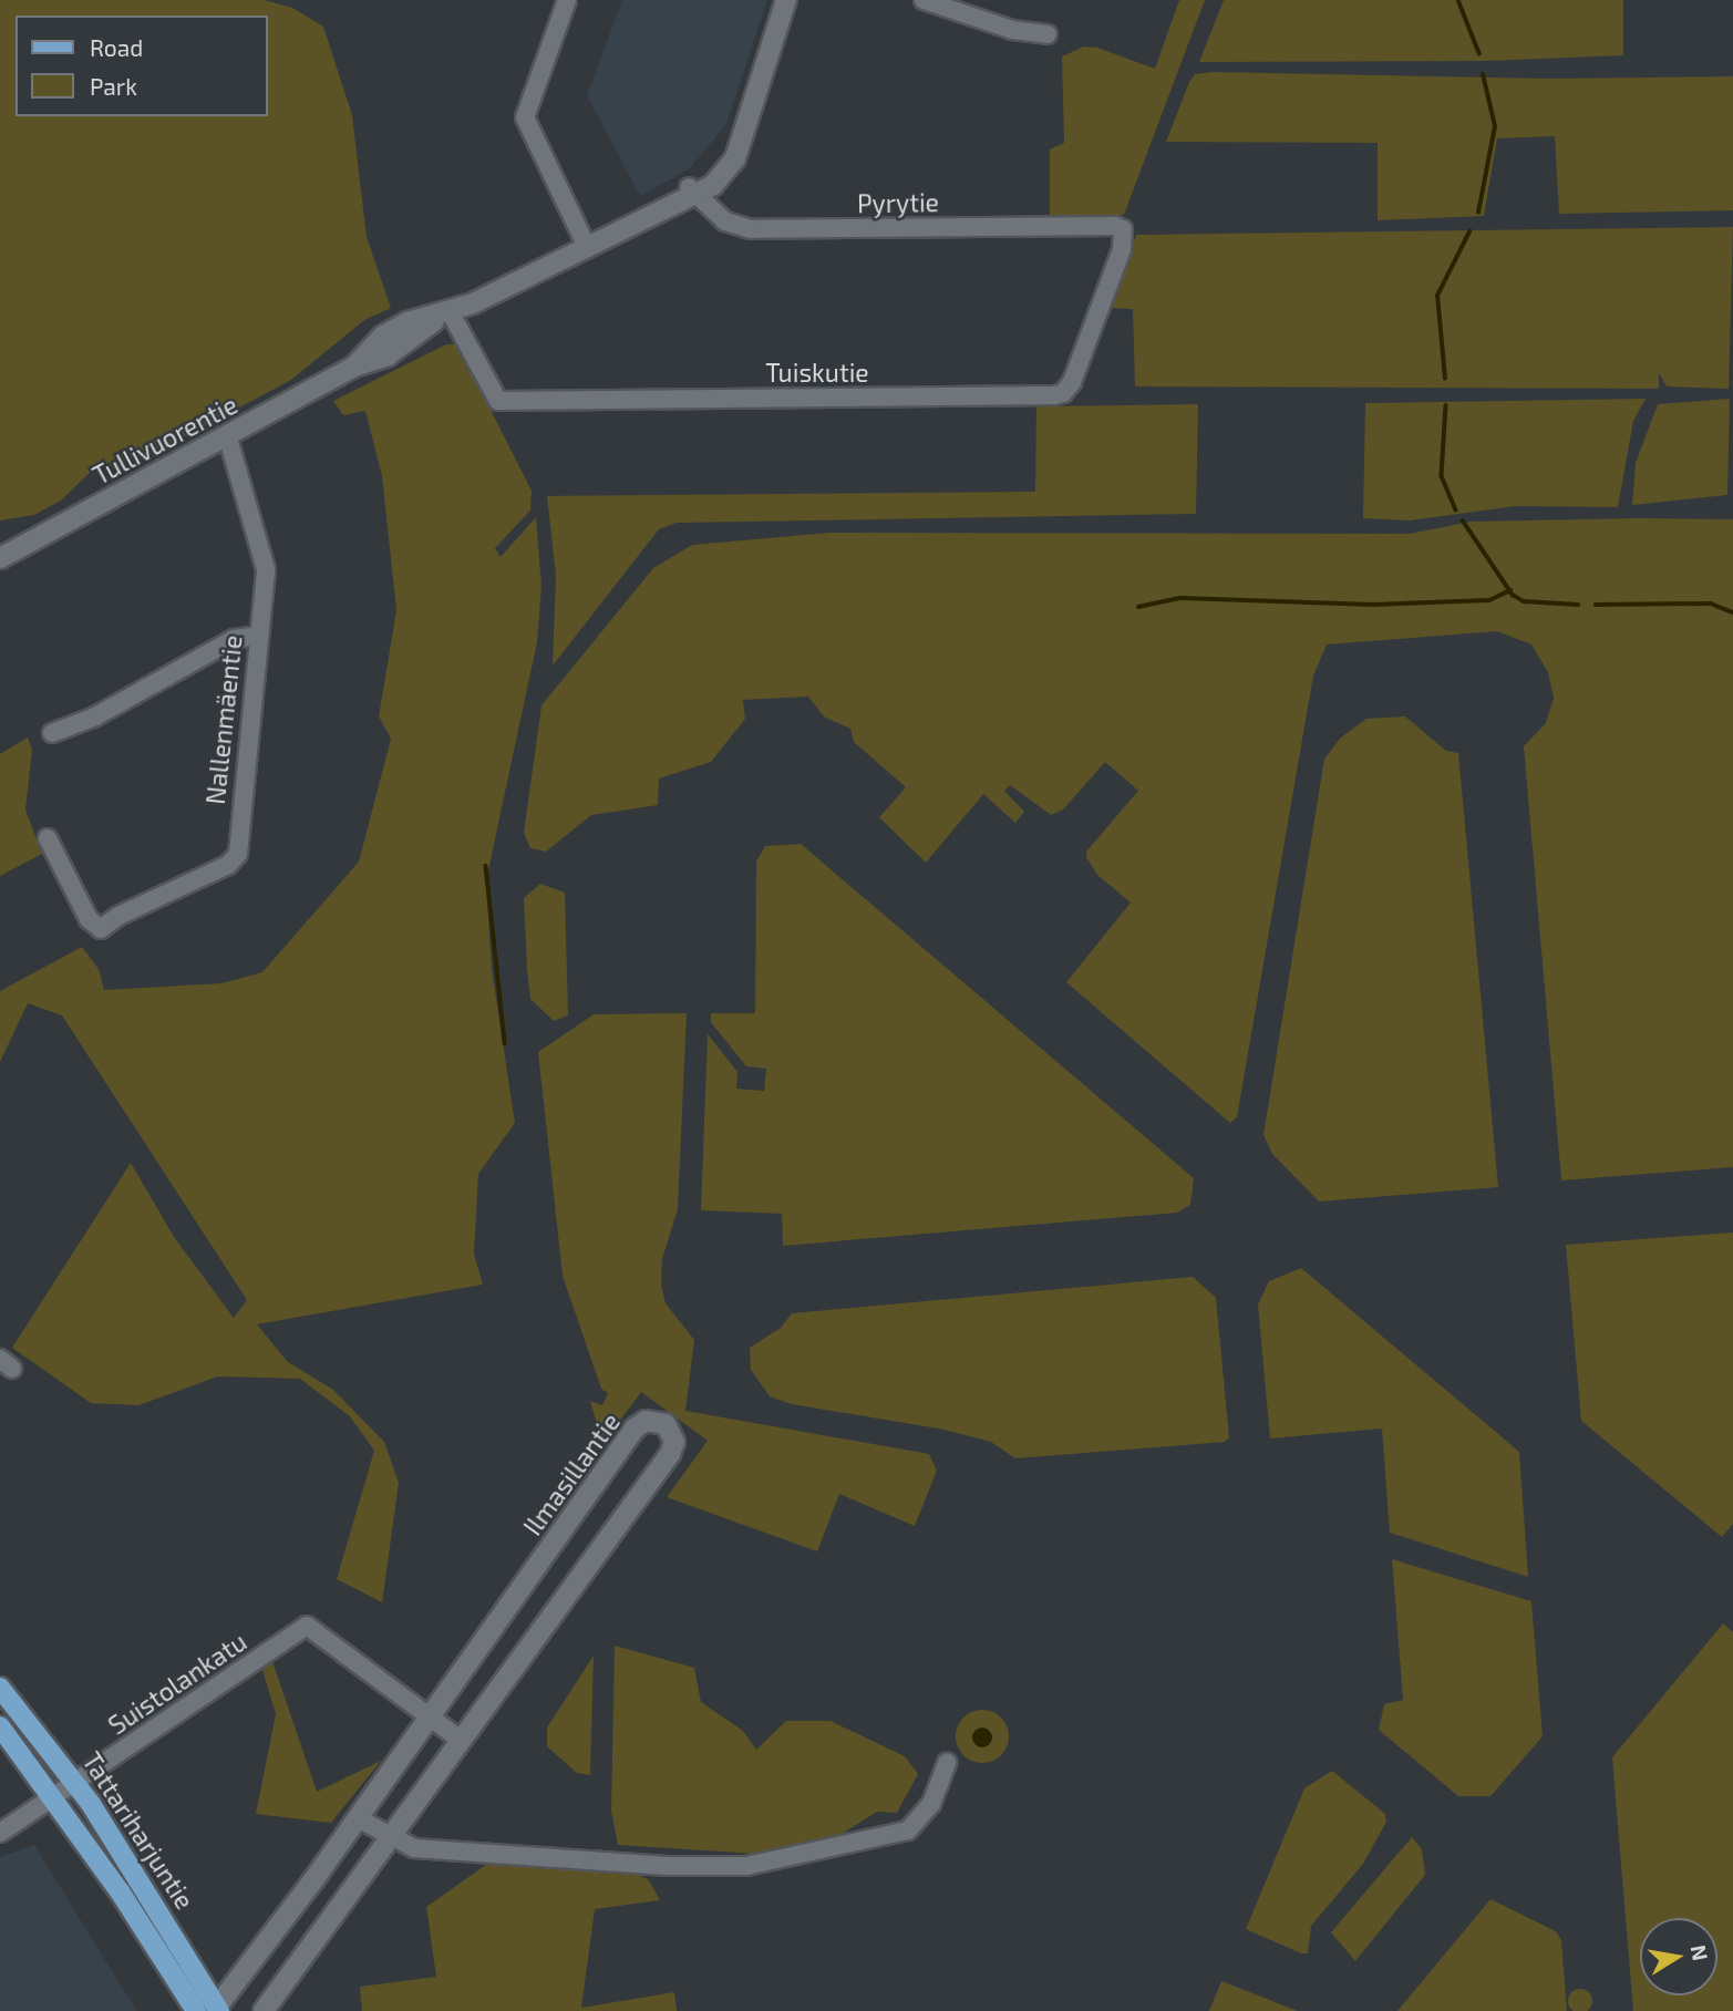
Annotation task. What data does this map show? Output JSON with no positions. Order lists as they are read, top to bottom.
{
  "streets": {
    "main road": ["Tullivuorentie", "Ilmasillantie", "Tattariharjuntie"],
    "street": [
      "Pyrytie",
      "Tuiskutie",
      "Nallenmäentie",
      "Suistolankatu"
    ]
  },
  "crossings": [
    ["Pyrytie", "Tuiskutie"],
    ["Pyrytie", "Tullivuorentie"],
    ["Tuiskutie", "Tullivuorentie"],
    ["Tullivuorentie", "Nallenmäentie"],
    ["Ilmasillantie", "Suistolankatu"],
    ["Ilmasillantie", "Tattariharjuntie"],
    ["Suistolankatu", "Tattariharjuntie"]
  ],
  "legend": ["Road", "Park"],
  "north": "right"
}
